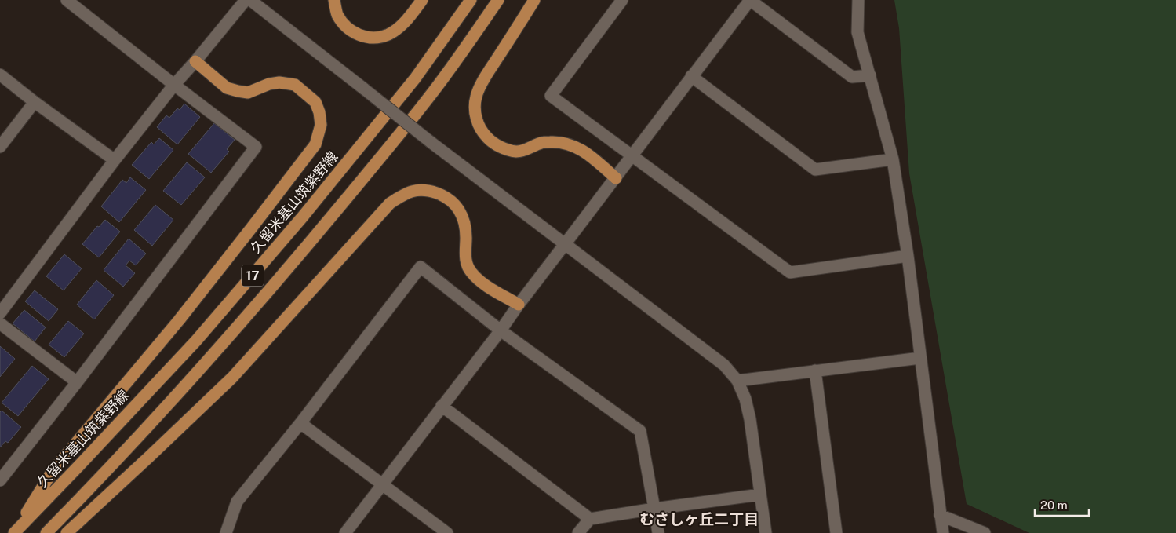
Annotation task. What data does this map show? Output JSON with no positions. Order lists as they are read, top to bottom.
{
  "streets": {
    "main road": ["久留米基山筑紫野線", "17"]
  },
  "districts": ["むさしヶ丘二丁目"],
  "scale_bar": "20 m"
}
